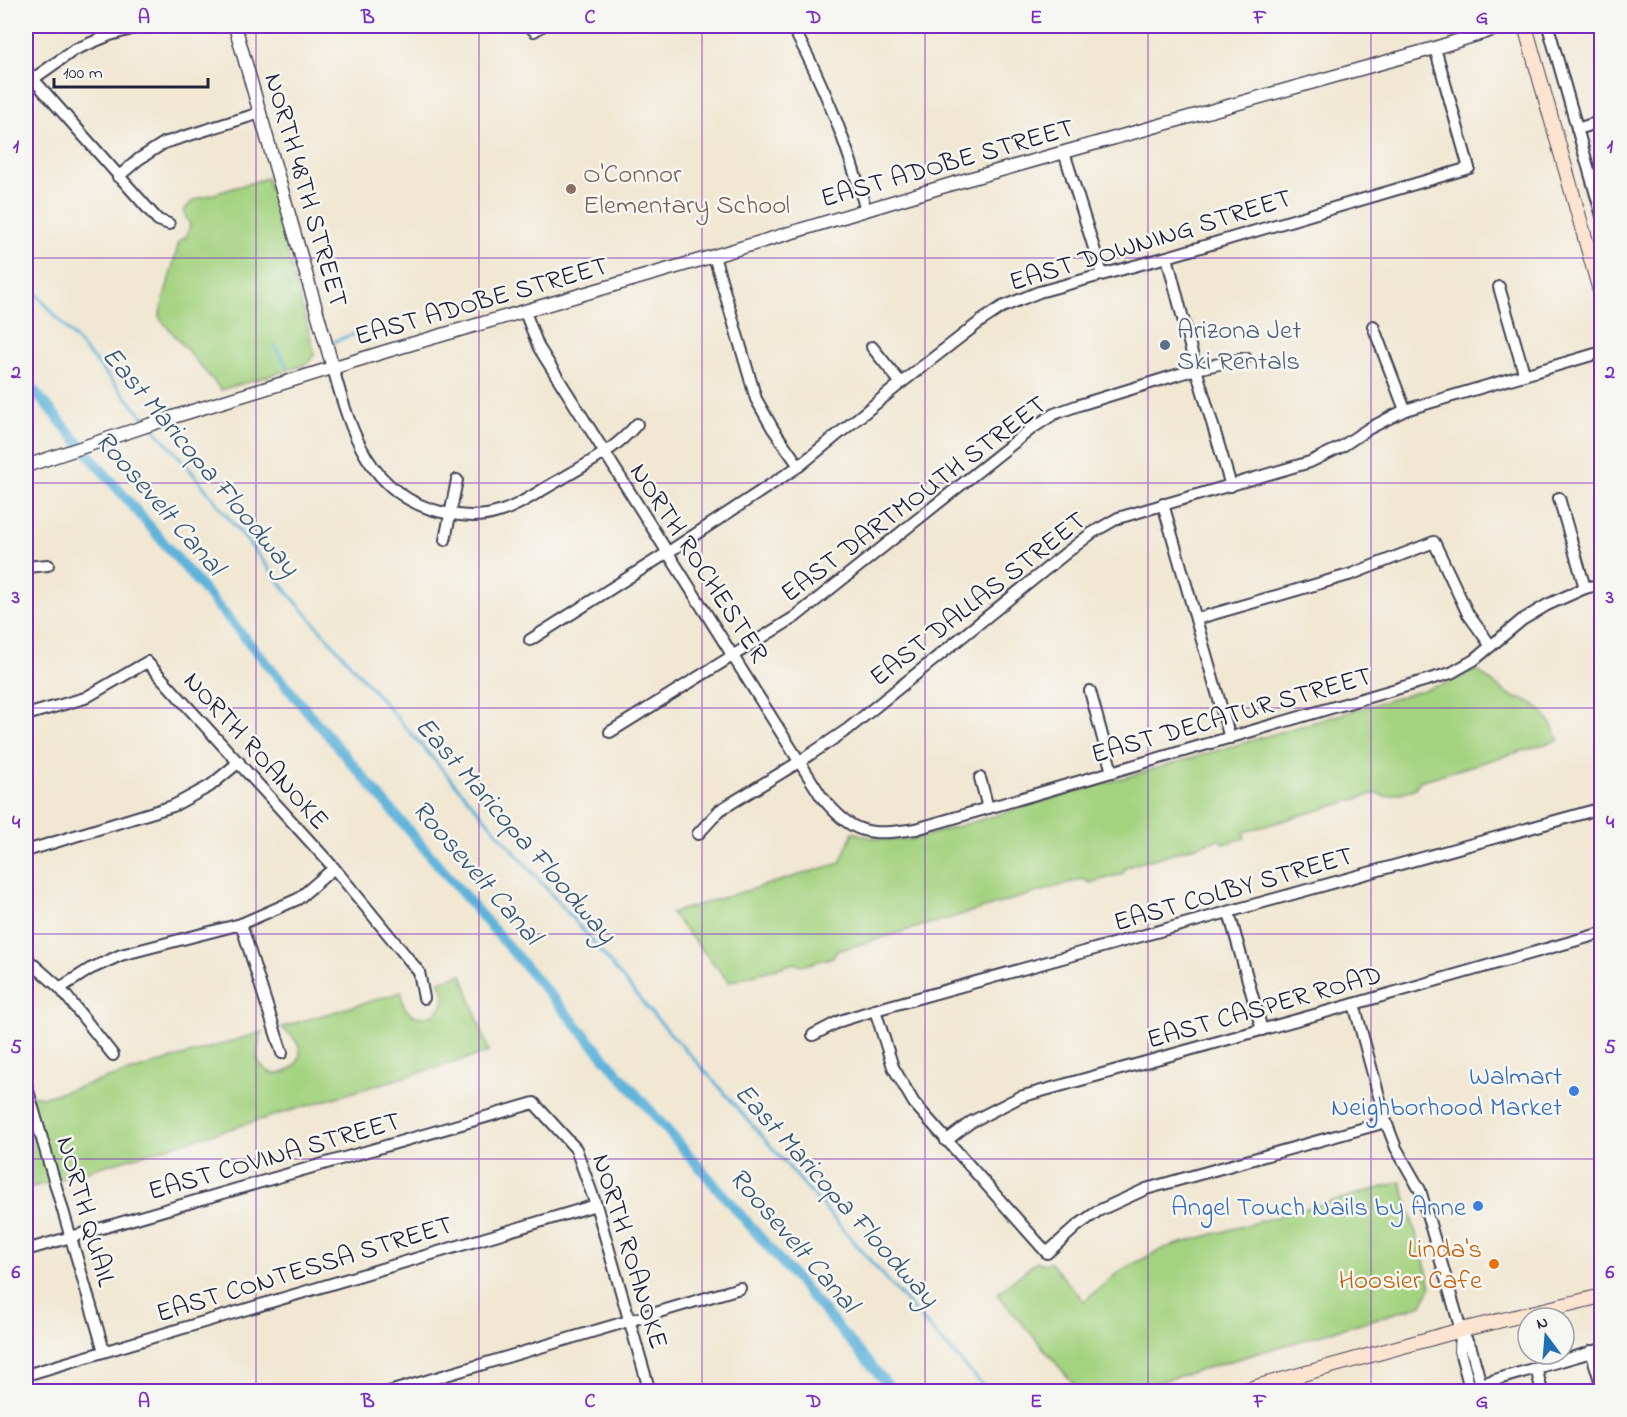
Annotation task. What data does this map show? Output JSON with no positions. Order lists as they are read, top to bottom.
{
  "streets": {
    "street": [
      "EAST ADOBE STREET",
      "NORTH 48TH STREET",
      "EAST DOWNING STREET",
      "EAST DARTMOUTH STREET",
      "NORTH ROCHESTER",
      "EAST DALLAS STREET",
      "EAST DECATUR STREET",
      "NORTH ROANOKE",
      "EAST COLBY STREET",
      "EAST CASPER ROAD",
      "EAST COVINA STREET",
      "NORTH QUAIL",
      "EAST CONTESSA STREET"
    ]
  },
  "crossings": [
    ["EAST ADOBE STREET", "NORTH 48TH STREET"],
    ["EAST ADOBE STREET", "EAST DOWNING STREET"],
    ["EAST ADOBE STREET", "NORTH ROCHESTER"],
    ["EAST DOWNING STREET", "NORTH ROCHESTER"],
    ["EAST DARTMOUTH STREET", "NORTH ROCHESTER"],
    ["NORTH ROCHESTER", "EAST DALLAS STREET"],
    ["NORTH ROCHESTER", "EAST DECATUR STREET"],
    ["NORTH ROANOKE", "EAST COVINA STREET"],
    ["NORTH ROANOKE", "EAST CONTESSA STREET"],
    ["EAST COVINA STREET", "NORTH QUAIL"],
    ["NORTH QUAIL", "EAST CONTESSA STREET"]
  ],
  "water": ["East Maricopa Floodway", "Roosevelt Canal"],
  "places": [
    "O'Connor Elementary School",
    "Arizona Jet Ski Rentals",
    "Walmart Neighborhood Market",
    "Angel Touch Nails by Anne",
    "Linda's Hoosier Cafe"
  ],
  "scale_bar": "100 m",
  "north": "top",
  "grid": {
    "columns": [
      "A",
      "B",
      "C",
      "D",
      "E",
      "F",
      "G"
    ],
    "rows": [
      "1",
      "2",
      "3",
      "4",
      "5",
      "6"
    ]
  }
}
